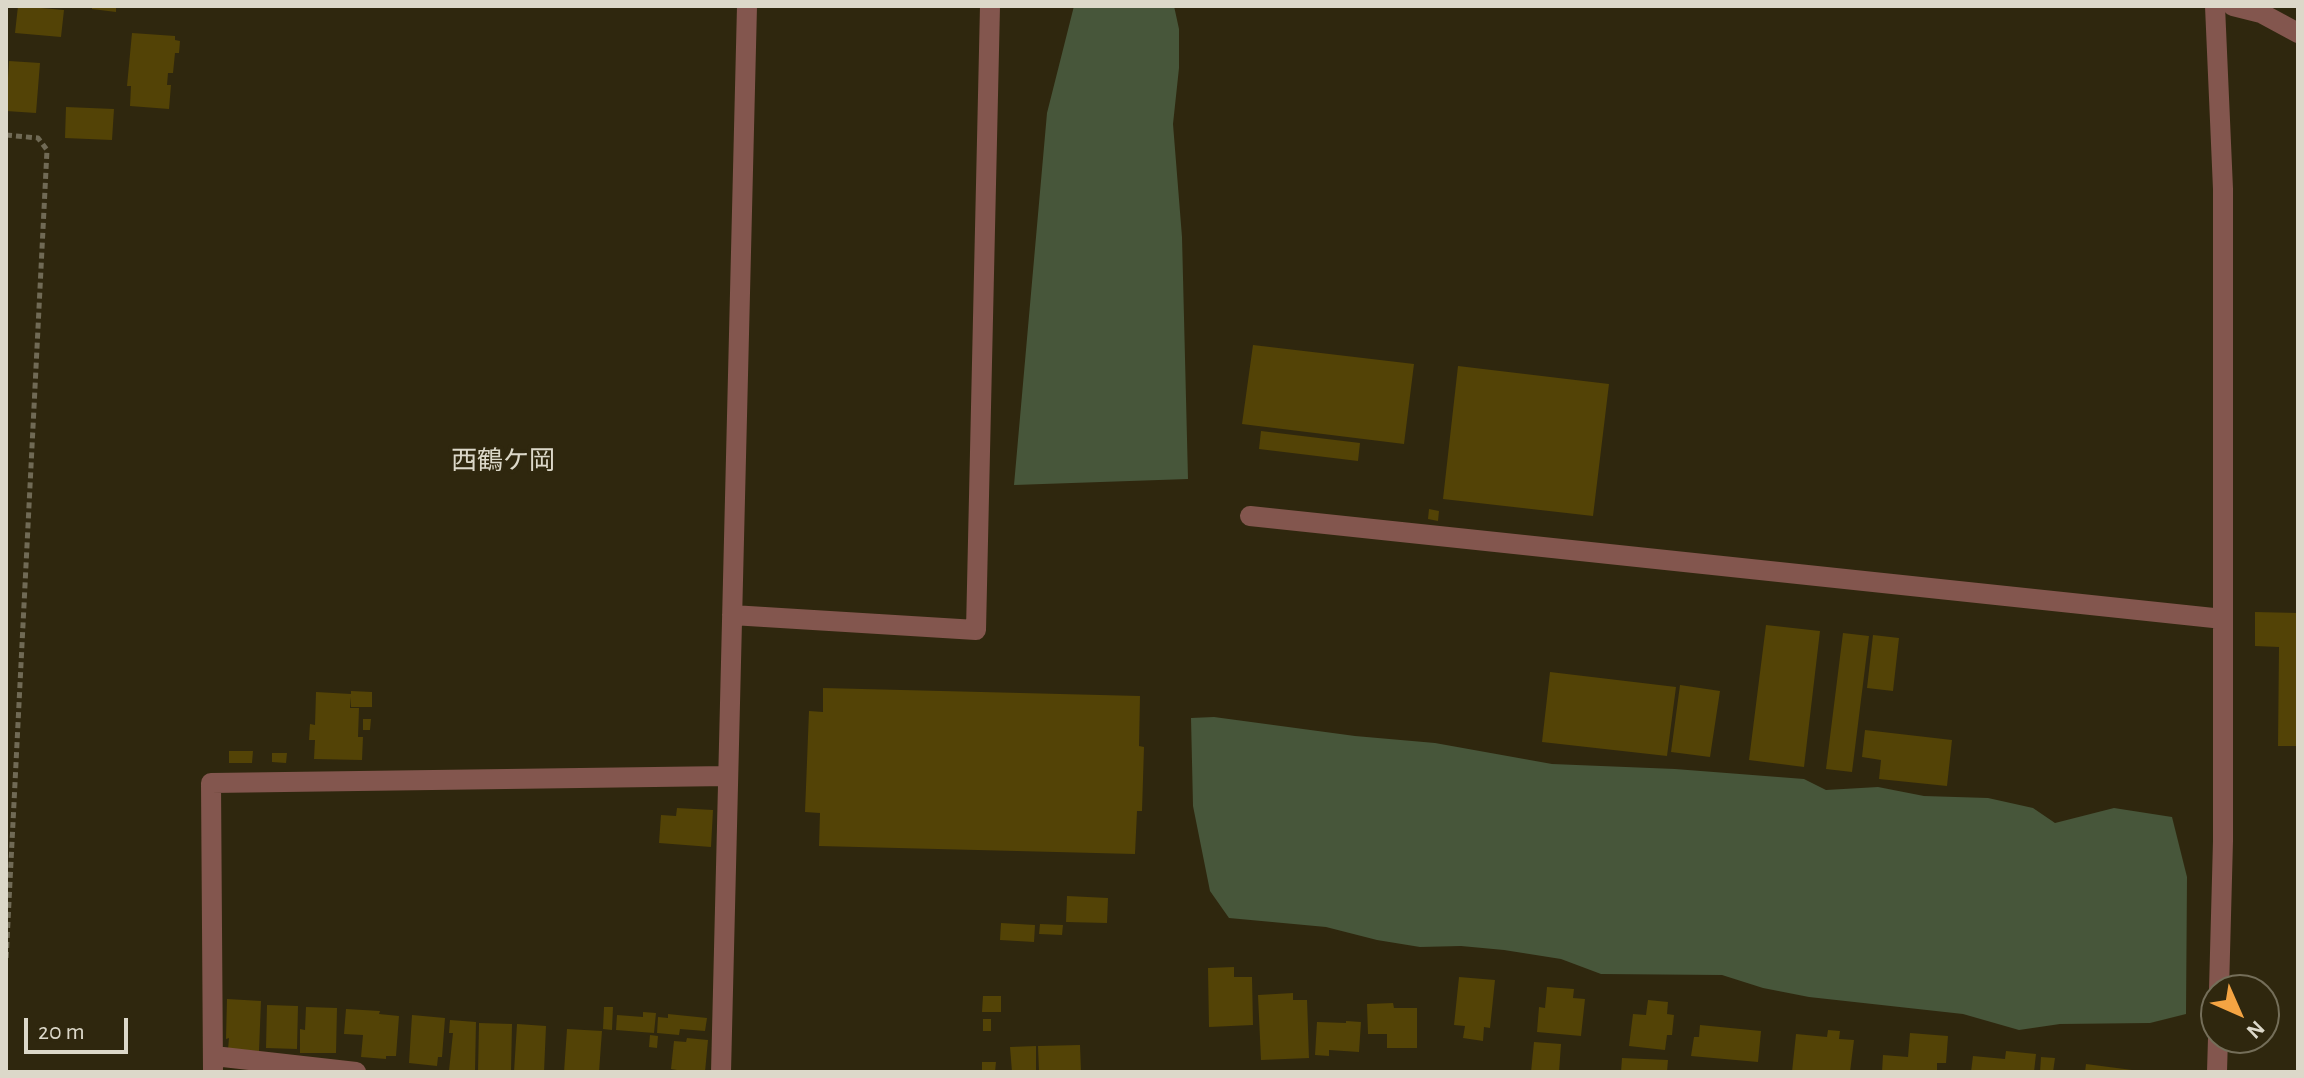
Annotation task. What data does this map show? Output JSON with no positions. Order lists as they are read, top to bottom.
{
  "districts": ["西鶴ケ岡"],
  "scale_bar": "20 m",
  "north": "bottom right"
}
